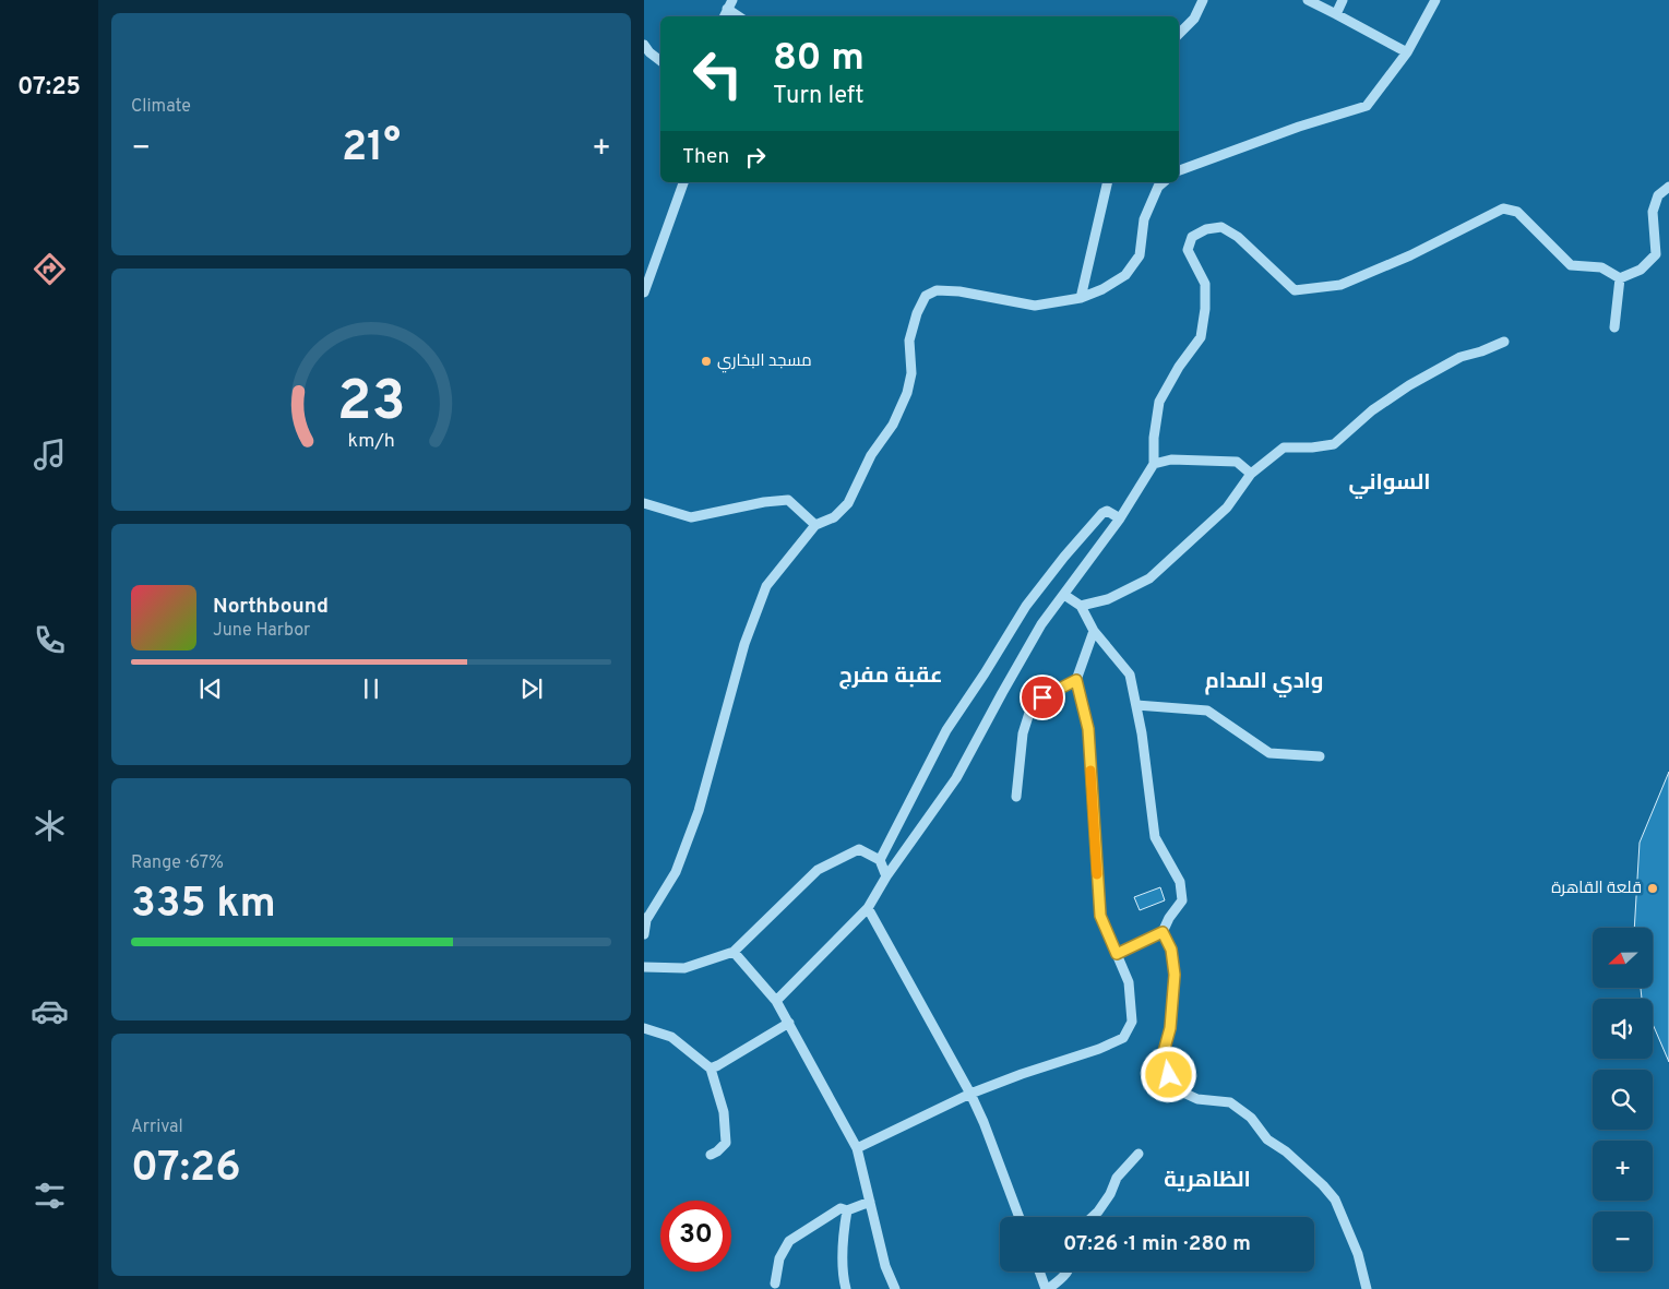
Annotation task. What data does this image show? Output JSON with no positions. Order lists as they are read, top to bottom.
{
  "districts": [
    "السواني",
    "عقبة مفرج",
    "وادي المدام",
    "الظاهرية"
  ],
  "places": ["مسجد البخاري", "قلعة القاهرة"],
  "north": "left",
  "page": {
    "tabs": "07:25",
    "tile": [
      "Climate",
      ["Range · 67%", "335 km"],
      ["Arrival", "07:26"]
    ],
    "turn": ["80 m", "Turn left"],
    "heat": ["−", "21°", "+"],
    "then": "Then",
    "song": ["Northbound", "June Harbor"],
    "map_buttons": ["+", "−"],
    "limit": "30",
    "trip": "07:26 · 1 min · 280 m",
    "gauge": ["23", "km/h"]
  }
}
